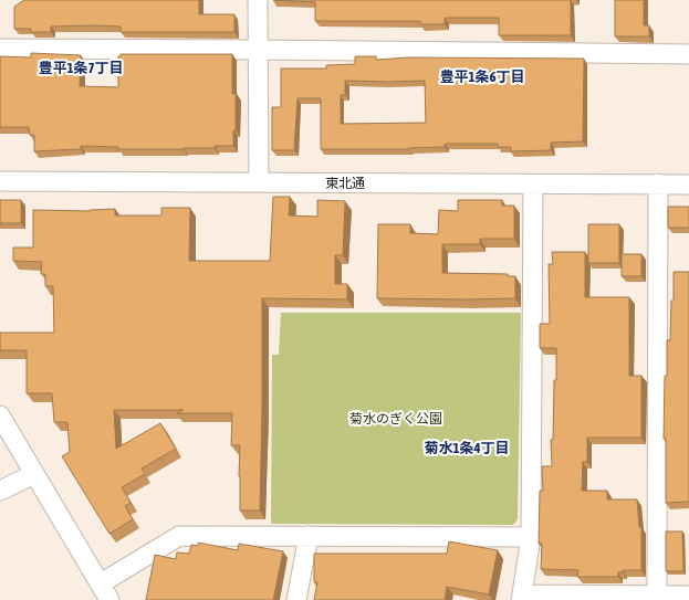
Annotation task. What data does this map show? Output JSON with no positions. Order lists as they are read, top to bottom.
{
  "streets": {
    "street": ["東北通"]
  },
  "districts": ["豊平1条7丁目", "豊平1条6丁目", "菊水1条4丁目"],
  "parks": ["菊水のぎく公園"]
}
